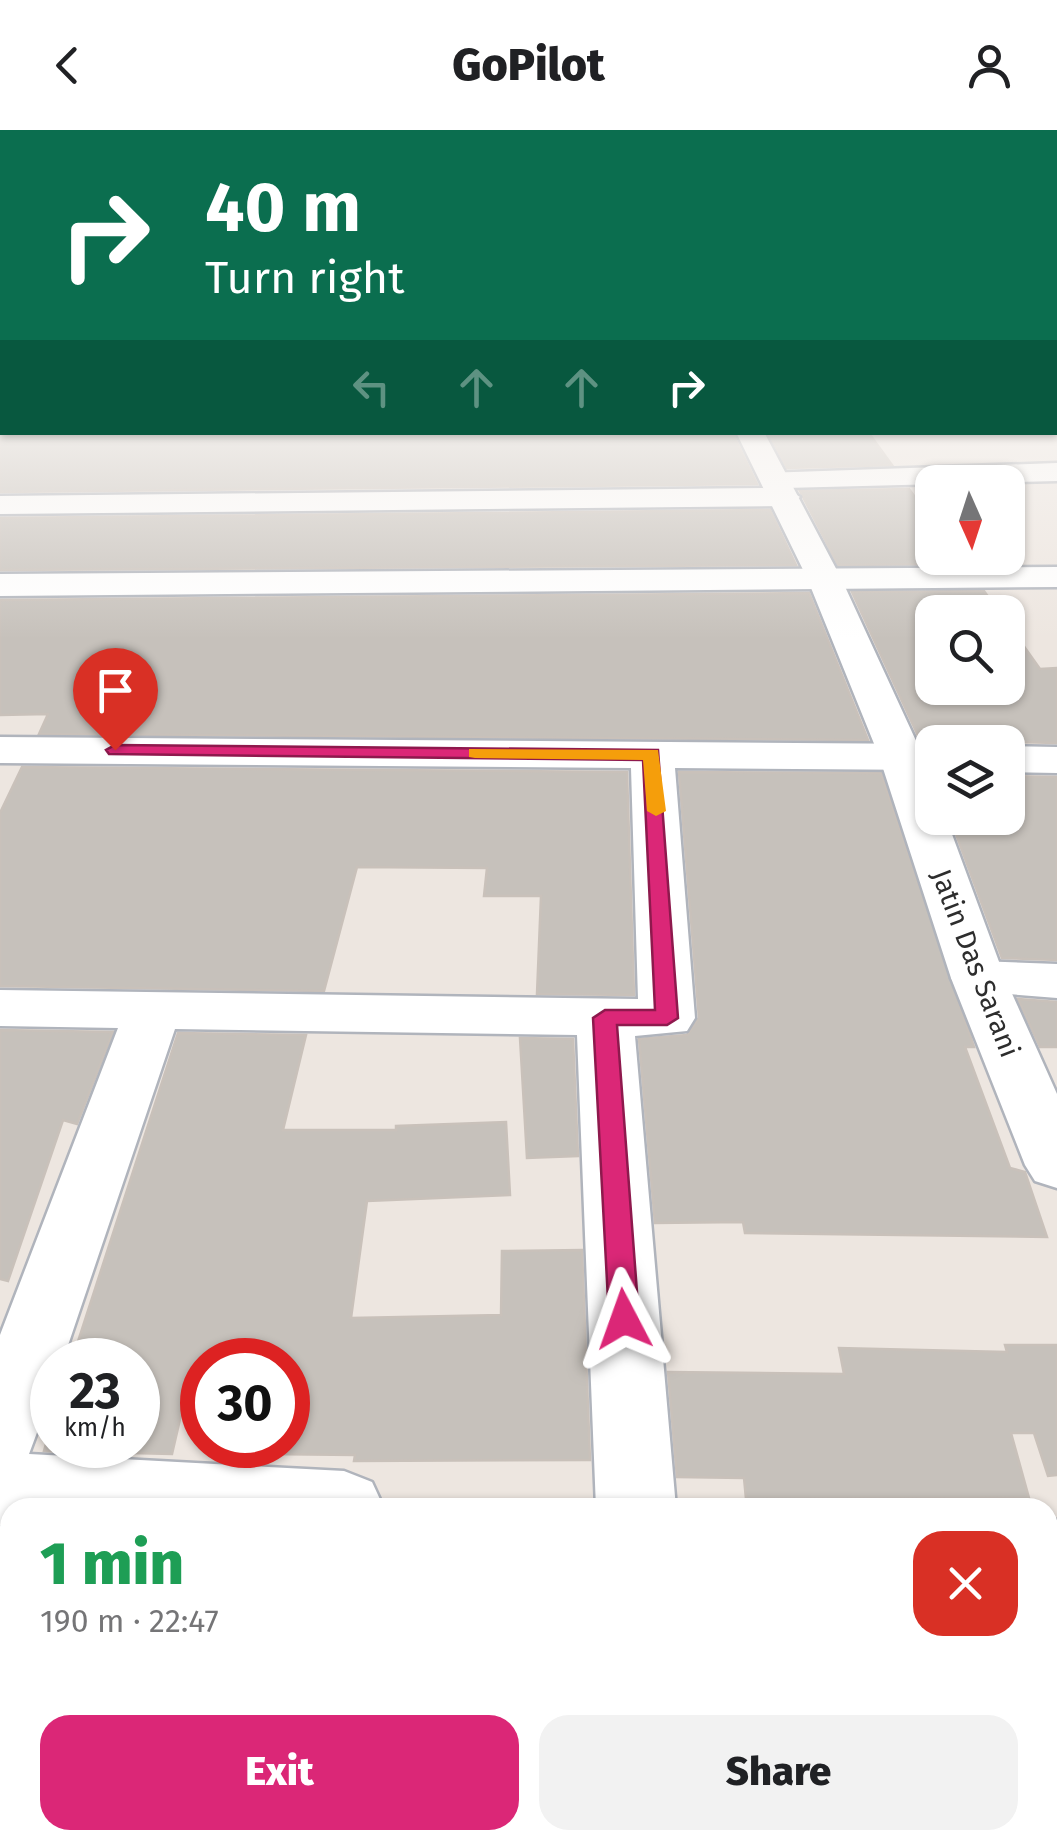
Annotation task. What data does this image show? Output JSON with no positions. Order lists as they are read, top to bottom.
{
  "streets": {
    "street": ["Jatin Das Sarani"]
  },
  "north": "bottom",
  "page": {
    "header": "GoPilot",
    "turn": ["40 m", "Turn right"],
    "speed": "23 km/h",
    "limit": "30",
    "heading": ["1 min", "190 m · 22:47"],
    "buttons": ["Exit", "Share"]
  }
}
